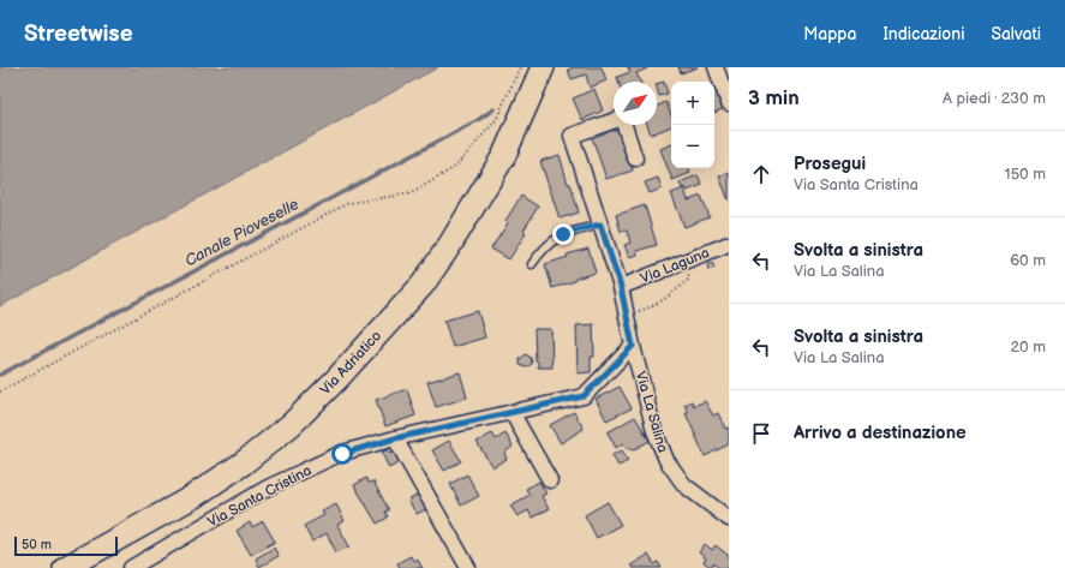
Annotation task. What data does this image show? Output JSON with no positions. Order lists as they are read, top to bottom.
{
  "streets": {
    "main road": ["Via Adriatico"],
    "street": ["Via Laguna", "Via La Salina", "Via Santa Cristina"]
  },
  "crossings": [
    ["Via Laguna", "Via La Salina"],
    ["Via La Salina", "Via Santa Cristina"]
  ],
  "water": ["Canale Pioveselle"],
  "scale_bar": "50 m",
  "north": "top right",
  "page": {
    "header": "Streetwise",
    "nav": ["Mappa", "Indicazioni", "Salvati"],
    "heading": ["3 min", "A piedi · 230 m"],
    "map_buttons": ["+", "−"],
    "list": [
      ["Prosegui", "Via Santa Cristina", "150 m"],
      ["Svolta a sinistra", "Via La Salina", "60 m"],
      ["Svolta a sinistra", "Via La Salina", "20 m"],
      "Arrivo a destinazione"
    ],
    "scale": "50 m"
  }
}
